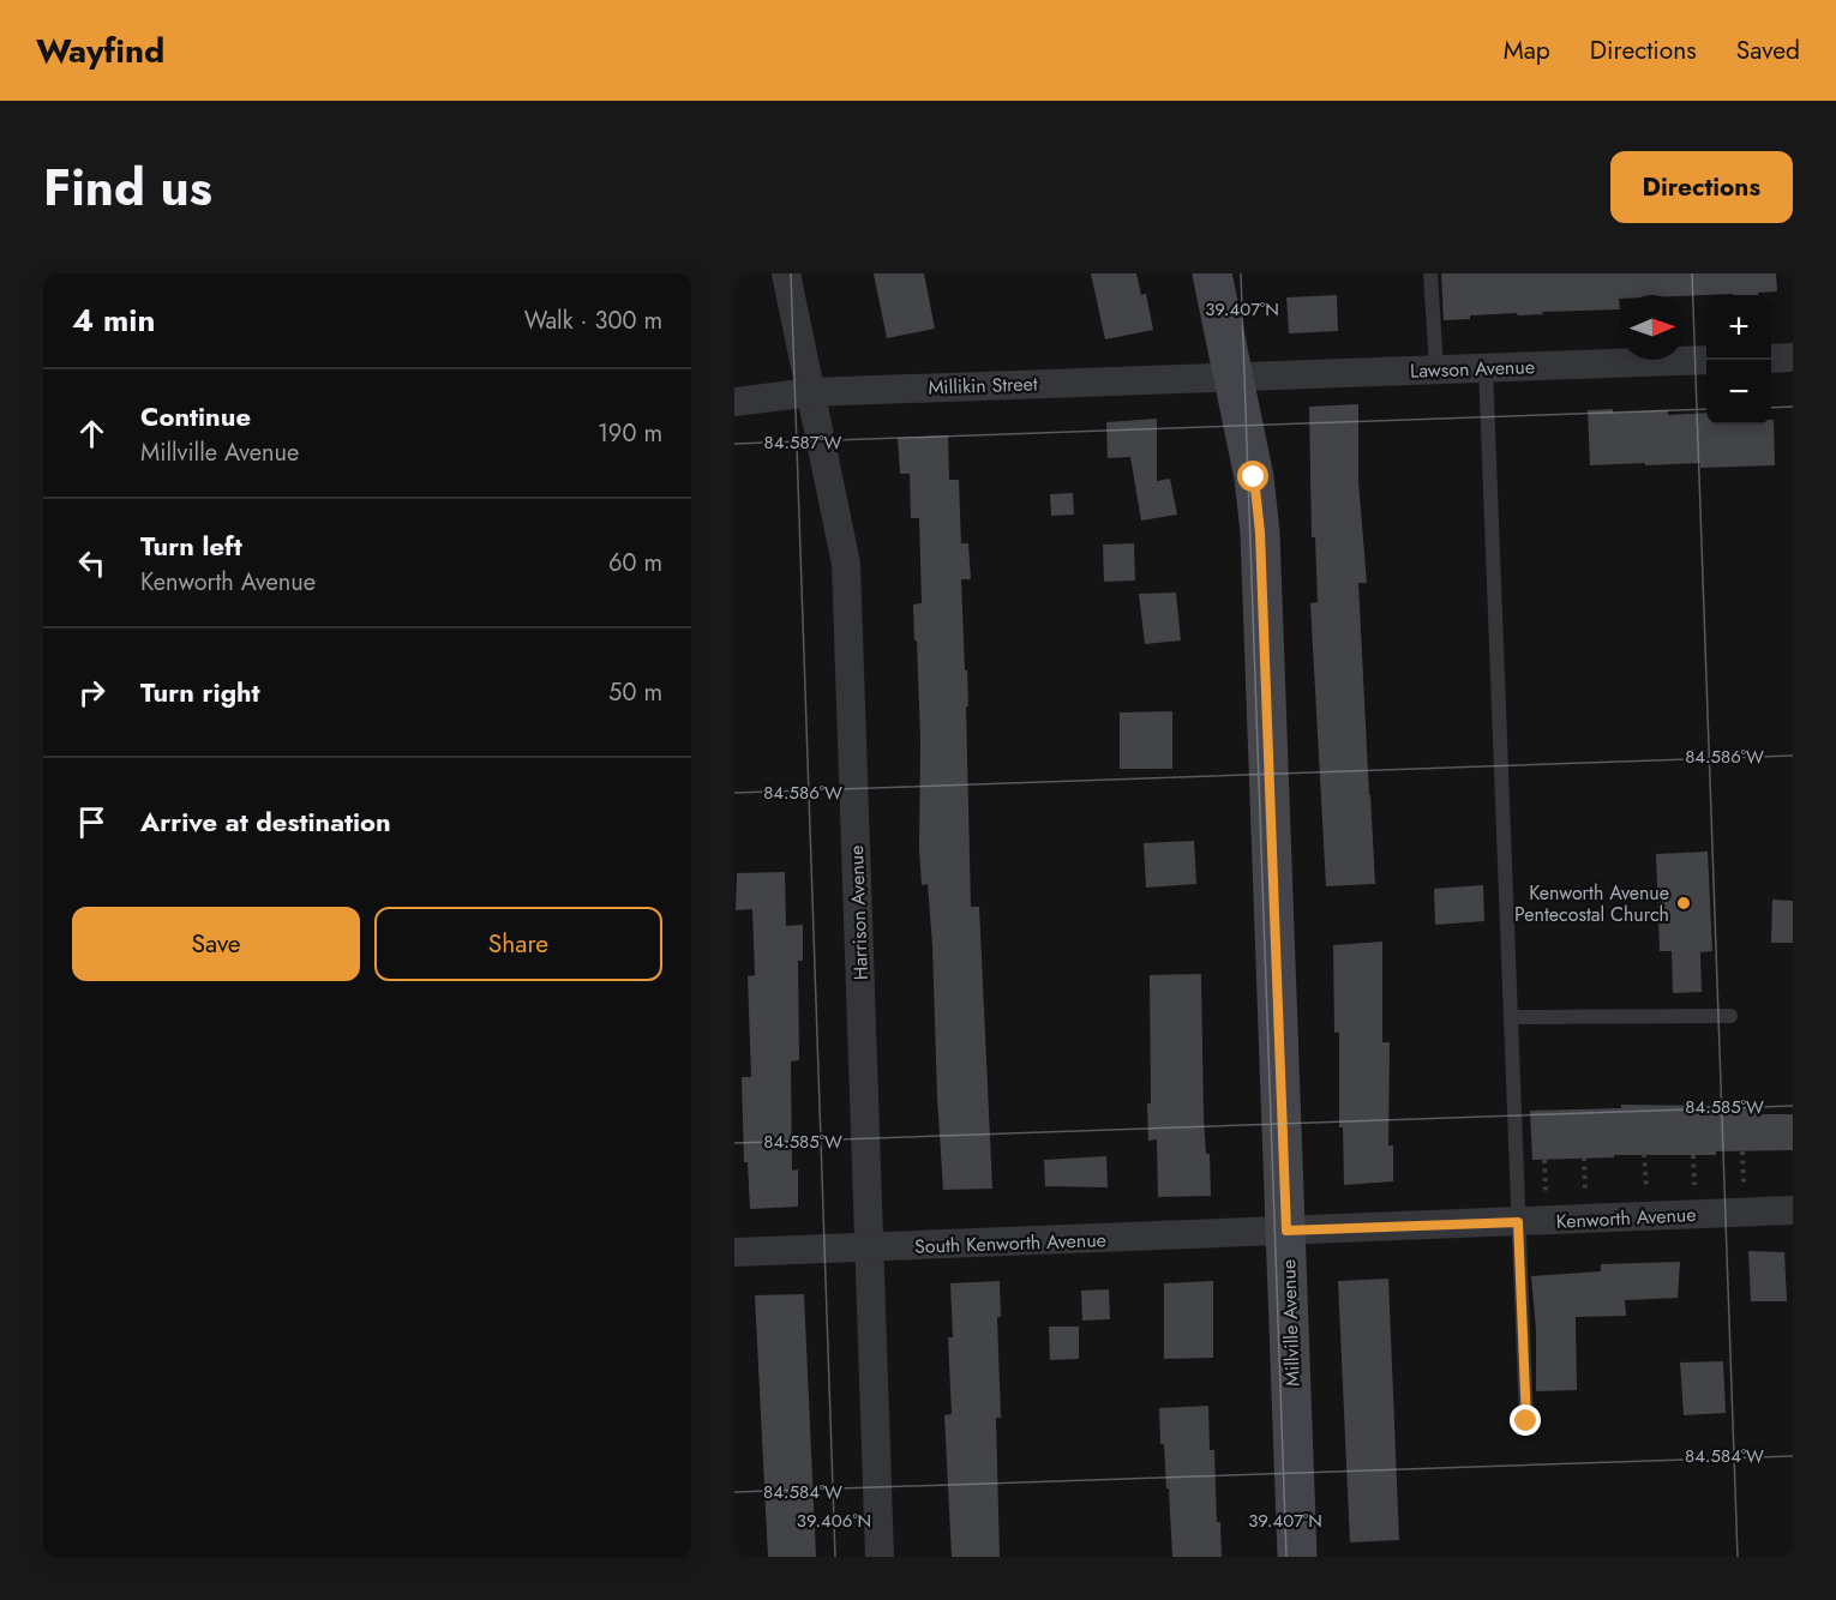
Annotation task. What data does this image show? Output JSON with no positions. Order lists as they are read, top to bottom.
{
  "streets": {
    "main road": ["Millville Avenue"],
    "street": [
      "Lawson Avenue",
      "Millikin Street",
      "Harrison Avenue",
      "Kenworth Avenue",
      "South Kenworth Avenue"
    ]
  },
  "crossings": [
    ["Lawson Avenue", "Millikin Street"],
    ["Lawson Avenue", "Millville Avenue"],
    ["Millikin Street", "Harrison Avenue"],
    ["Millikin Street", "Millville Avenue"],
    ["Harrison Avenue", "South Kenworth Avenue"],
    ["Kenworth Avenue", "South Kenworth Avenue"],
    ["Kenworth Avenue", "Millville Avenue"],
    ["South Kenworth Avenue", "Millville Avenue"]
  ],
  "places": ["Kenworth Avenue Pentecostal Church"],
  "north": "right",
  "page": {
    "header": "Wayfind",
    "nav": ["Map", "Directions", "Saved"],
    "title": "Find us",
    "buttons": [
      "Directions",
      ["Save", "Share"]
    ],
    "heading": ["4 min", "Walk · 300 m"],
    "map_buttons": ["+", "−"],
    "list": [
      ["Continue", "Millville Avenue", "190 m"],
      ["Turn left", "Kenworth Avenue", "60 m"],
      ["Turn right", "50 m"],
      "Arrive at destination"
    ]
  },
  "coordinates": [
    "39.407°N",
    "84.587°W",
    "84.586°W",
    "84.585°W",
    "84.584°W",
    "39.406°N"
  ]
}
